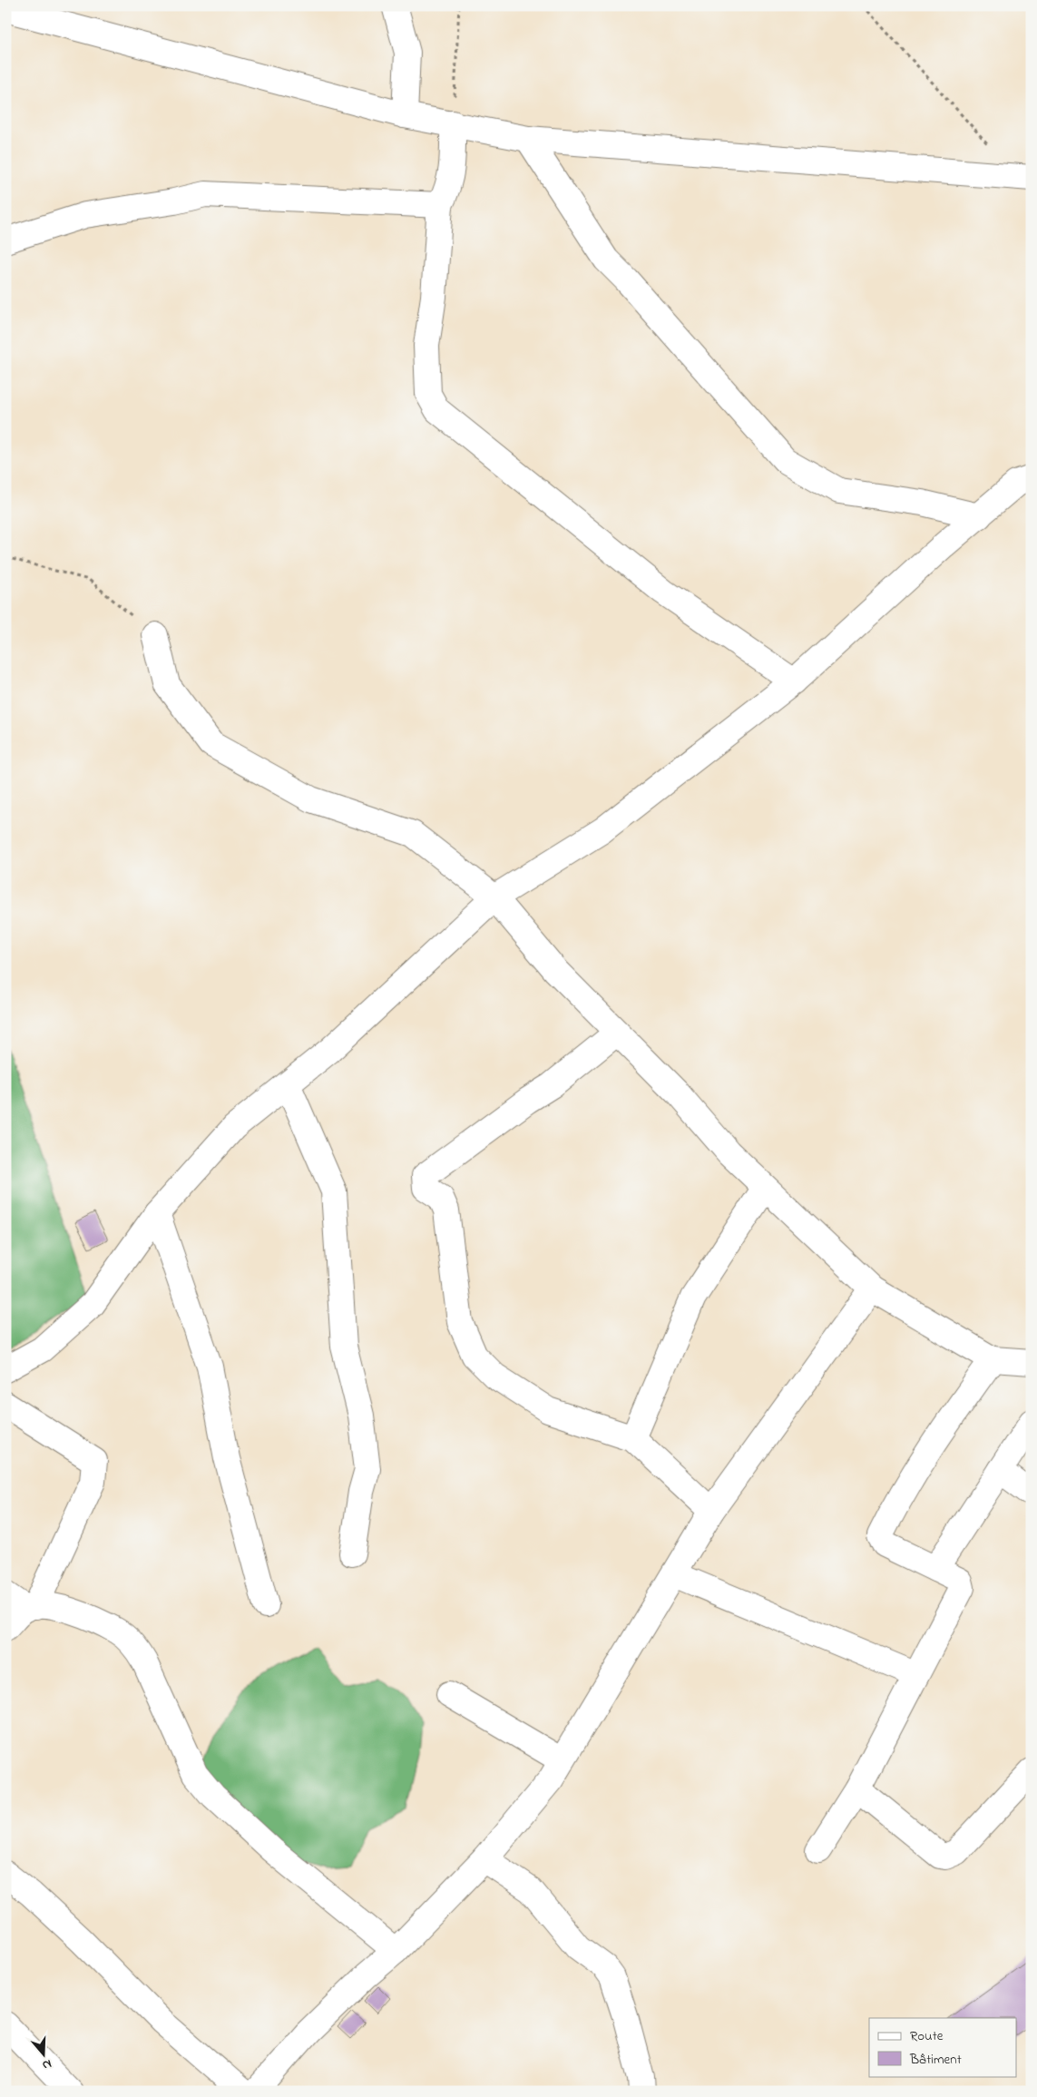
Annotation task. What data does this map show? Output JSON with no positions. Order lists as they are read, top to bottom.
{
  "legend": ["Route", "Bâtiment"],
  "north": "bottom"
}
